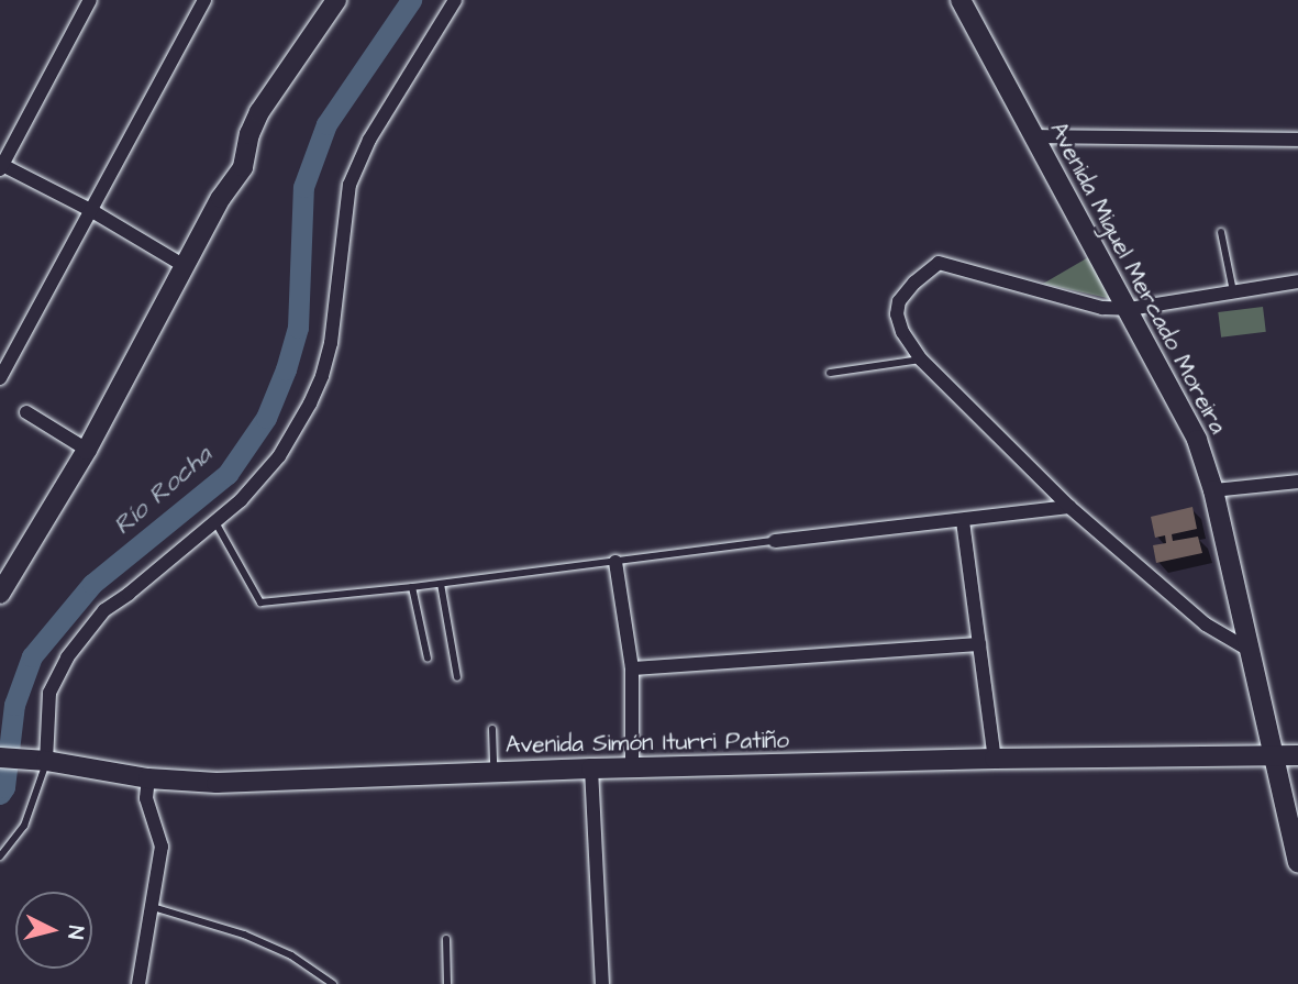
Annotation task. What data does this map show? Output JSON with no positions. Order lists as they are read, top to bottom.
{
  "streets": {
    "street": ["Avenida Miguel Mercado Moreira", "Avenida Simón Iturri Patiño"]
  },
  "crossings": [
    ["Avenida Miguel Mercado Moreira", "Avenida Simón Iturri Patiño"]
  ],
  "water": ["Río Rocha"],
  "north": "right"
}
